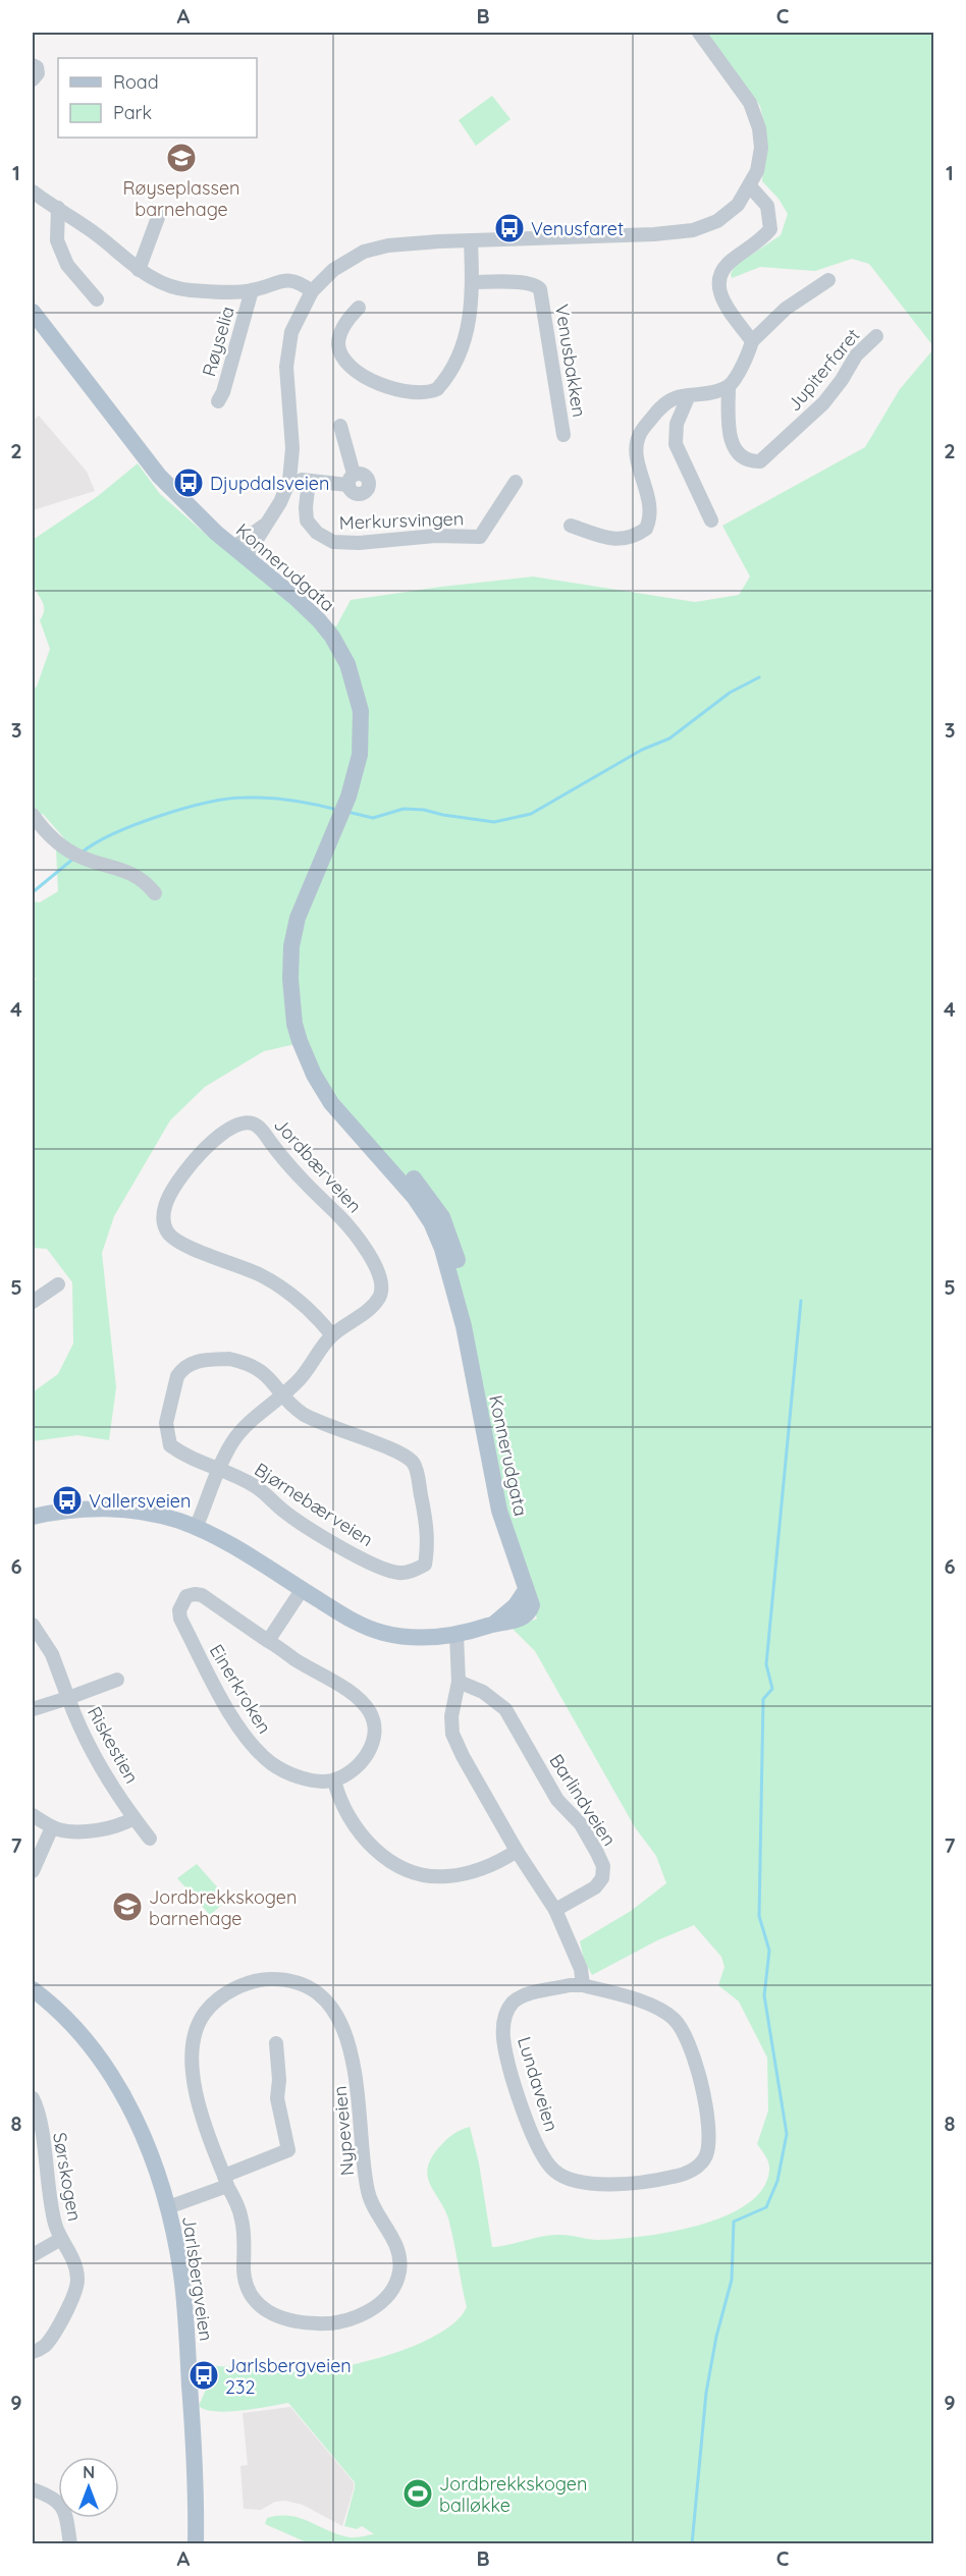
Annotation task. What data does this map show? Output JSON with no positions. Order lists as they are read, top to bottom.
{
  "streets": {
    "main road": ["Konnerudgata", "Jarlsbergveien"],
    "street": [
      "Røyselia",
      "Venusbakken",
      "Jupiterfaret",
      "Merkursvingen",
      "Jordbærveien",
      "Bjørnebærveien",
      "Einerkroken",
      "Riskestien",
      "Barlindveien",
      "Lundaveien",
      "Nypeveien",
      "Sørskogen"
    ]
  },
  "places": {
    "school or university": ["Røyseplassen barnehage", "Jordbrekkskogen barnehage"],
    "bus stop": [
      "Venusfaret",
      "Djupdalsveien",
      "Vallersveien",
      "Jarlsbergveien 232"
    ],
    "sports": ["Jordbrekkskogen balløkke"]
  },
  "legend": ["Road", "Park"],
  "north": "top",
  "grid": {
    "columns": ["A", "B", "C"],
    "rows": [
      "1",
      "2",
      "3",
      "4",
      "5",
      "6",
      "7",
      "8",
      "9"
    ]
  }
}
